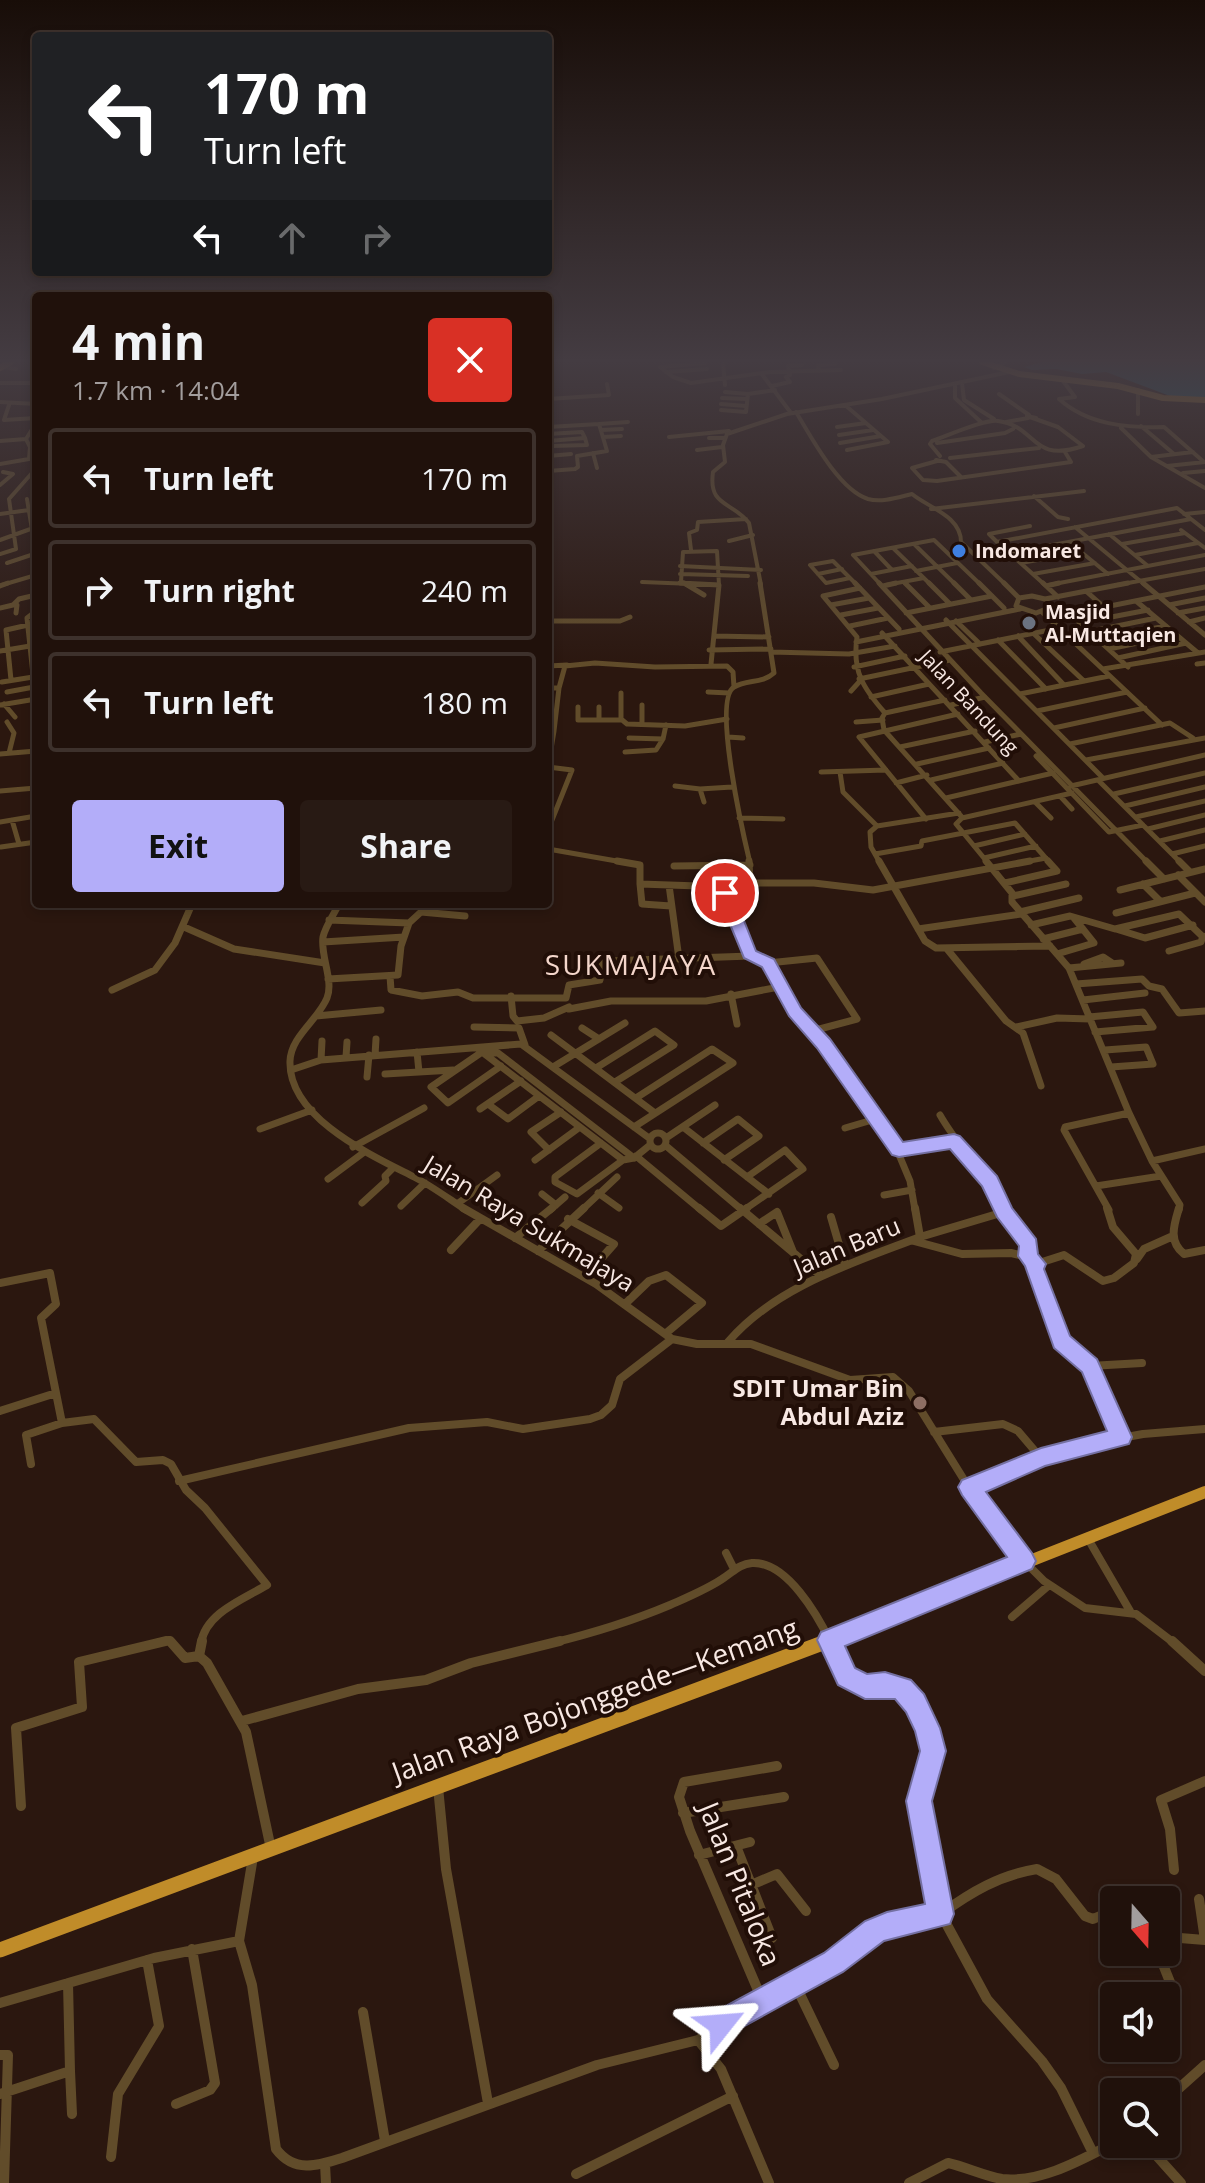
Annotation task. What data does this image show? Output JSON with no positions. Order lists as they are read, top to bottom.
{
  "streets": {
    "highway": ["Jalan Raya Bojonggede—Kemang"],
    "street": [
      "Jalan Bandung",
      "Jalan Raya Sukmajaya",
      "Jalan Baru",
      "Jalan Pitaloka"
    ]
  },
  "districts": ["SUKMAJAYA"],
  "places": ["Indomaret", "Masjid Al-Muttaqien", "SDIT Umar Bin Abdul Aziz"],
  "north": "bottom",
  "page": {
    "turn": ["170 m", "Turn left"],
    "heading": ["4 min", "1.7 km · 14:04"],
    "list": [
      {
        "name": "Turn left",
        "value": "170 m"
      },
      {
        "name": "Turn right",
        "value": "240 m"
      },
      {
        "name": "Turn left",
        "value": "180 m"
      }
    ],
    "buttons": ["Exit", "Share"]
  }
}
